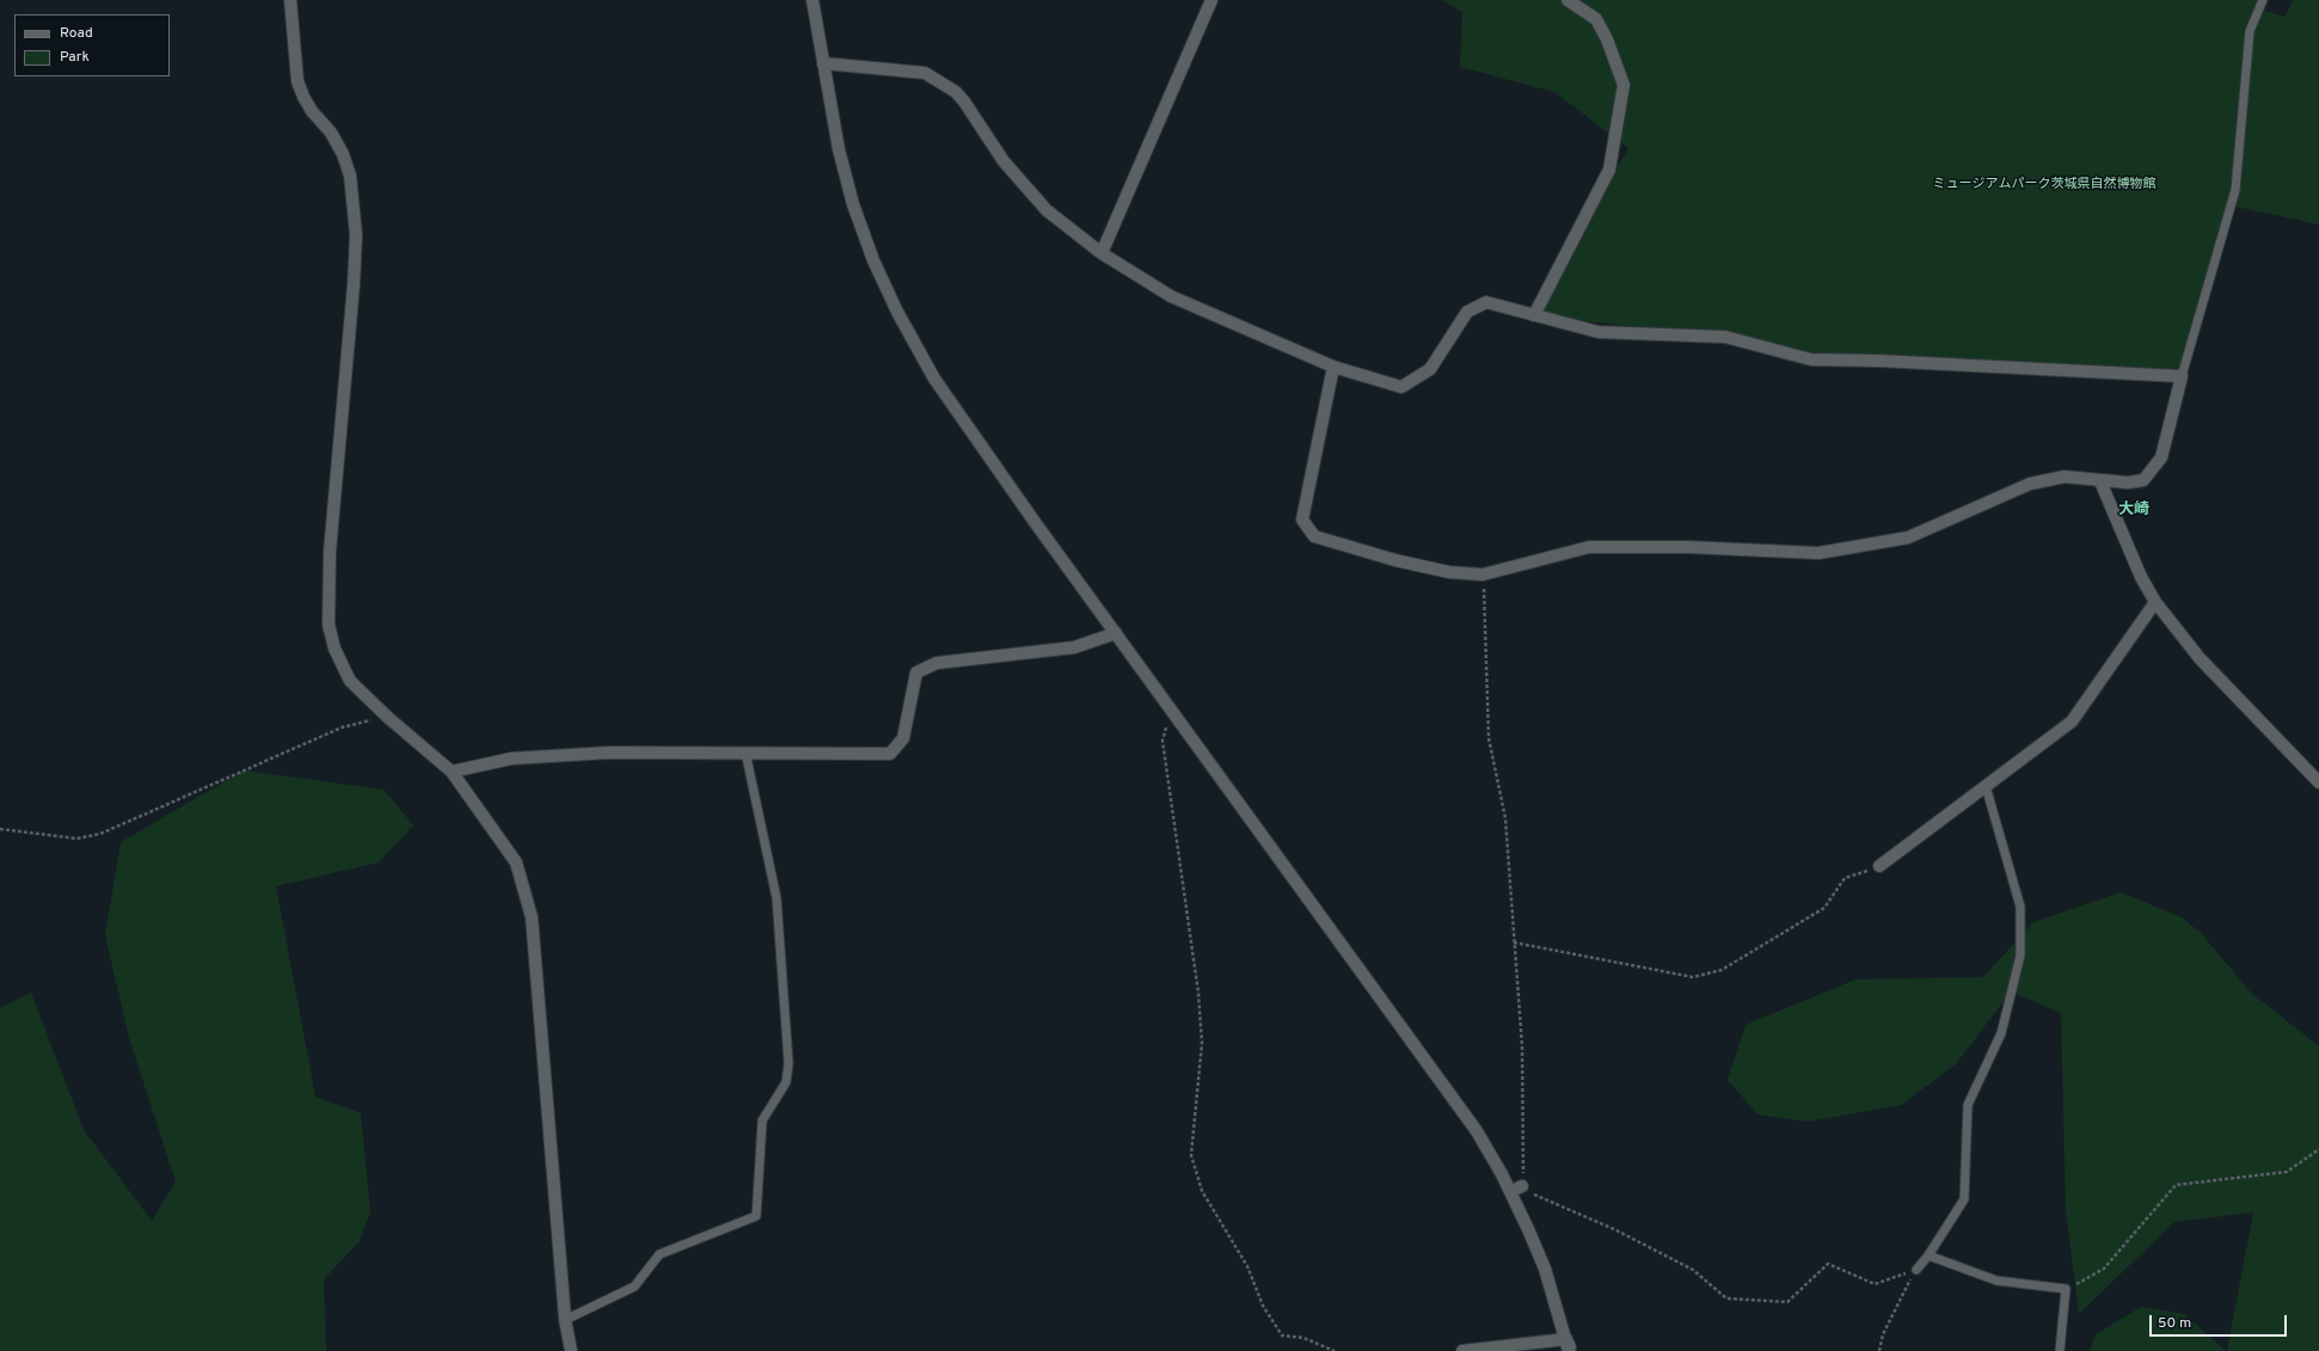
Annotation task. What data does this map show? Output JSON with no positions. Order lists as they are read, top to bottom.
{
  "districts": ["大崎"],
  "parks": ["ミュージアムパーク茨城県自然博物館"],
  "legend": ["Road", "Park"],
  "scale_bar": "50 m"
}
